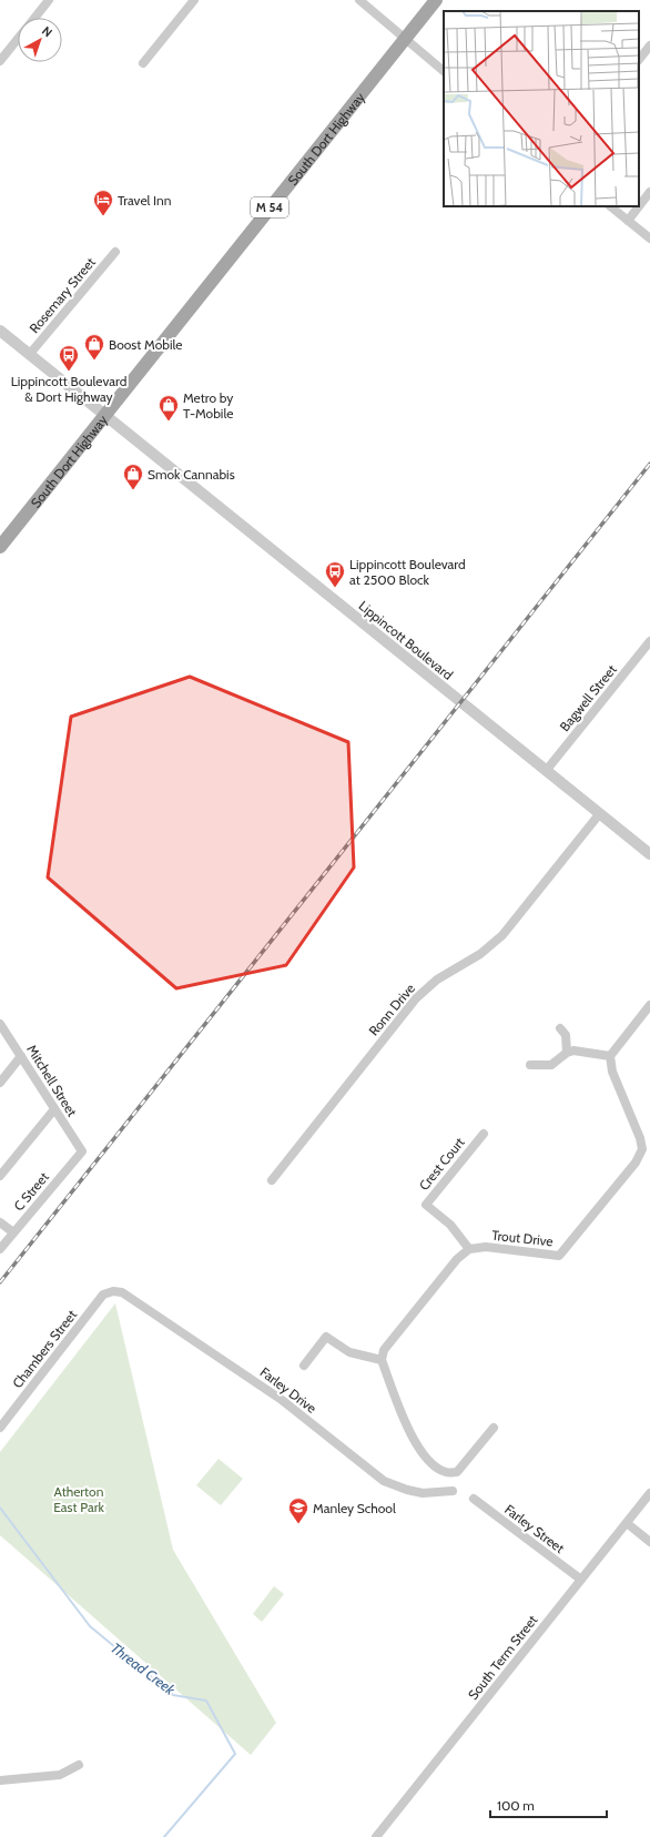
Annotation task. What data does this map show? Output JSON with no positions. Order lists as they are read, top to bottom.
{
  "streets": {
    "main road": ["South Dort Highway", "M 54"],
    "street": [
      "Rosemary Street",
      "Lippincott Boulevard",
      "Bagwell Street",
      "Ronn Drive",
      "Mitchell Street",
      "Crest Court",
      "C Street",
      "Trout Drive",
      "Chambers Street",
      "Farley Drive",
      "Farley Street",
      "South Term Street"
    ]
  },
  "crossings": [
    ["South Dort Highway", "Lippincott Boulevard"],
    ["Rosemary Street", "Lippincott Boulevard"],
    ["Lippincott Boulevard", "Bagwell Street"],
    ["Lippincott Boulevard", "Ronn Drive"],
    ["Mitchell Street", "C Street"],
    ["Crest Court", "Trout Drive"],
    ["Chambers Street", "Farley Drive"],
    ["Farley Street", "South Term Street"]
  ],
  "water": ["Thread Creek"],
  "parks": ["Atherton East Park"],
  "places": {
    "hotel": ["Travel Inn"],
    "shop": ["Boost Mobile", "Metro by T-Mobile", "Smok Cannabis"],
    "bus stop": ["Lippincott Boulevard & Dort Highway", "Lippincott Boulevard at 2500 Block"],
    "school or university": ["Manley School"]
  },
  "scale_bar": "100 m",
  "north": "top right"
}
